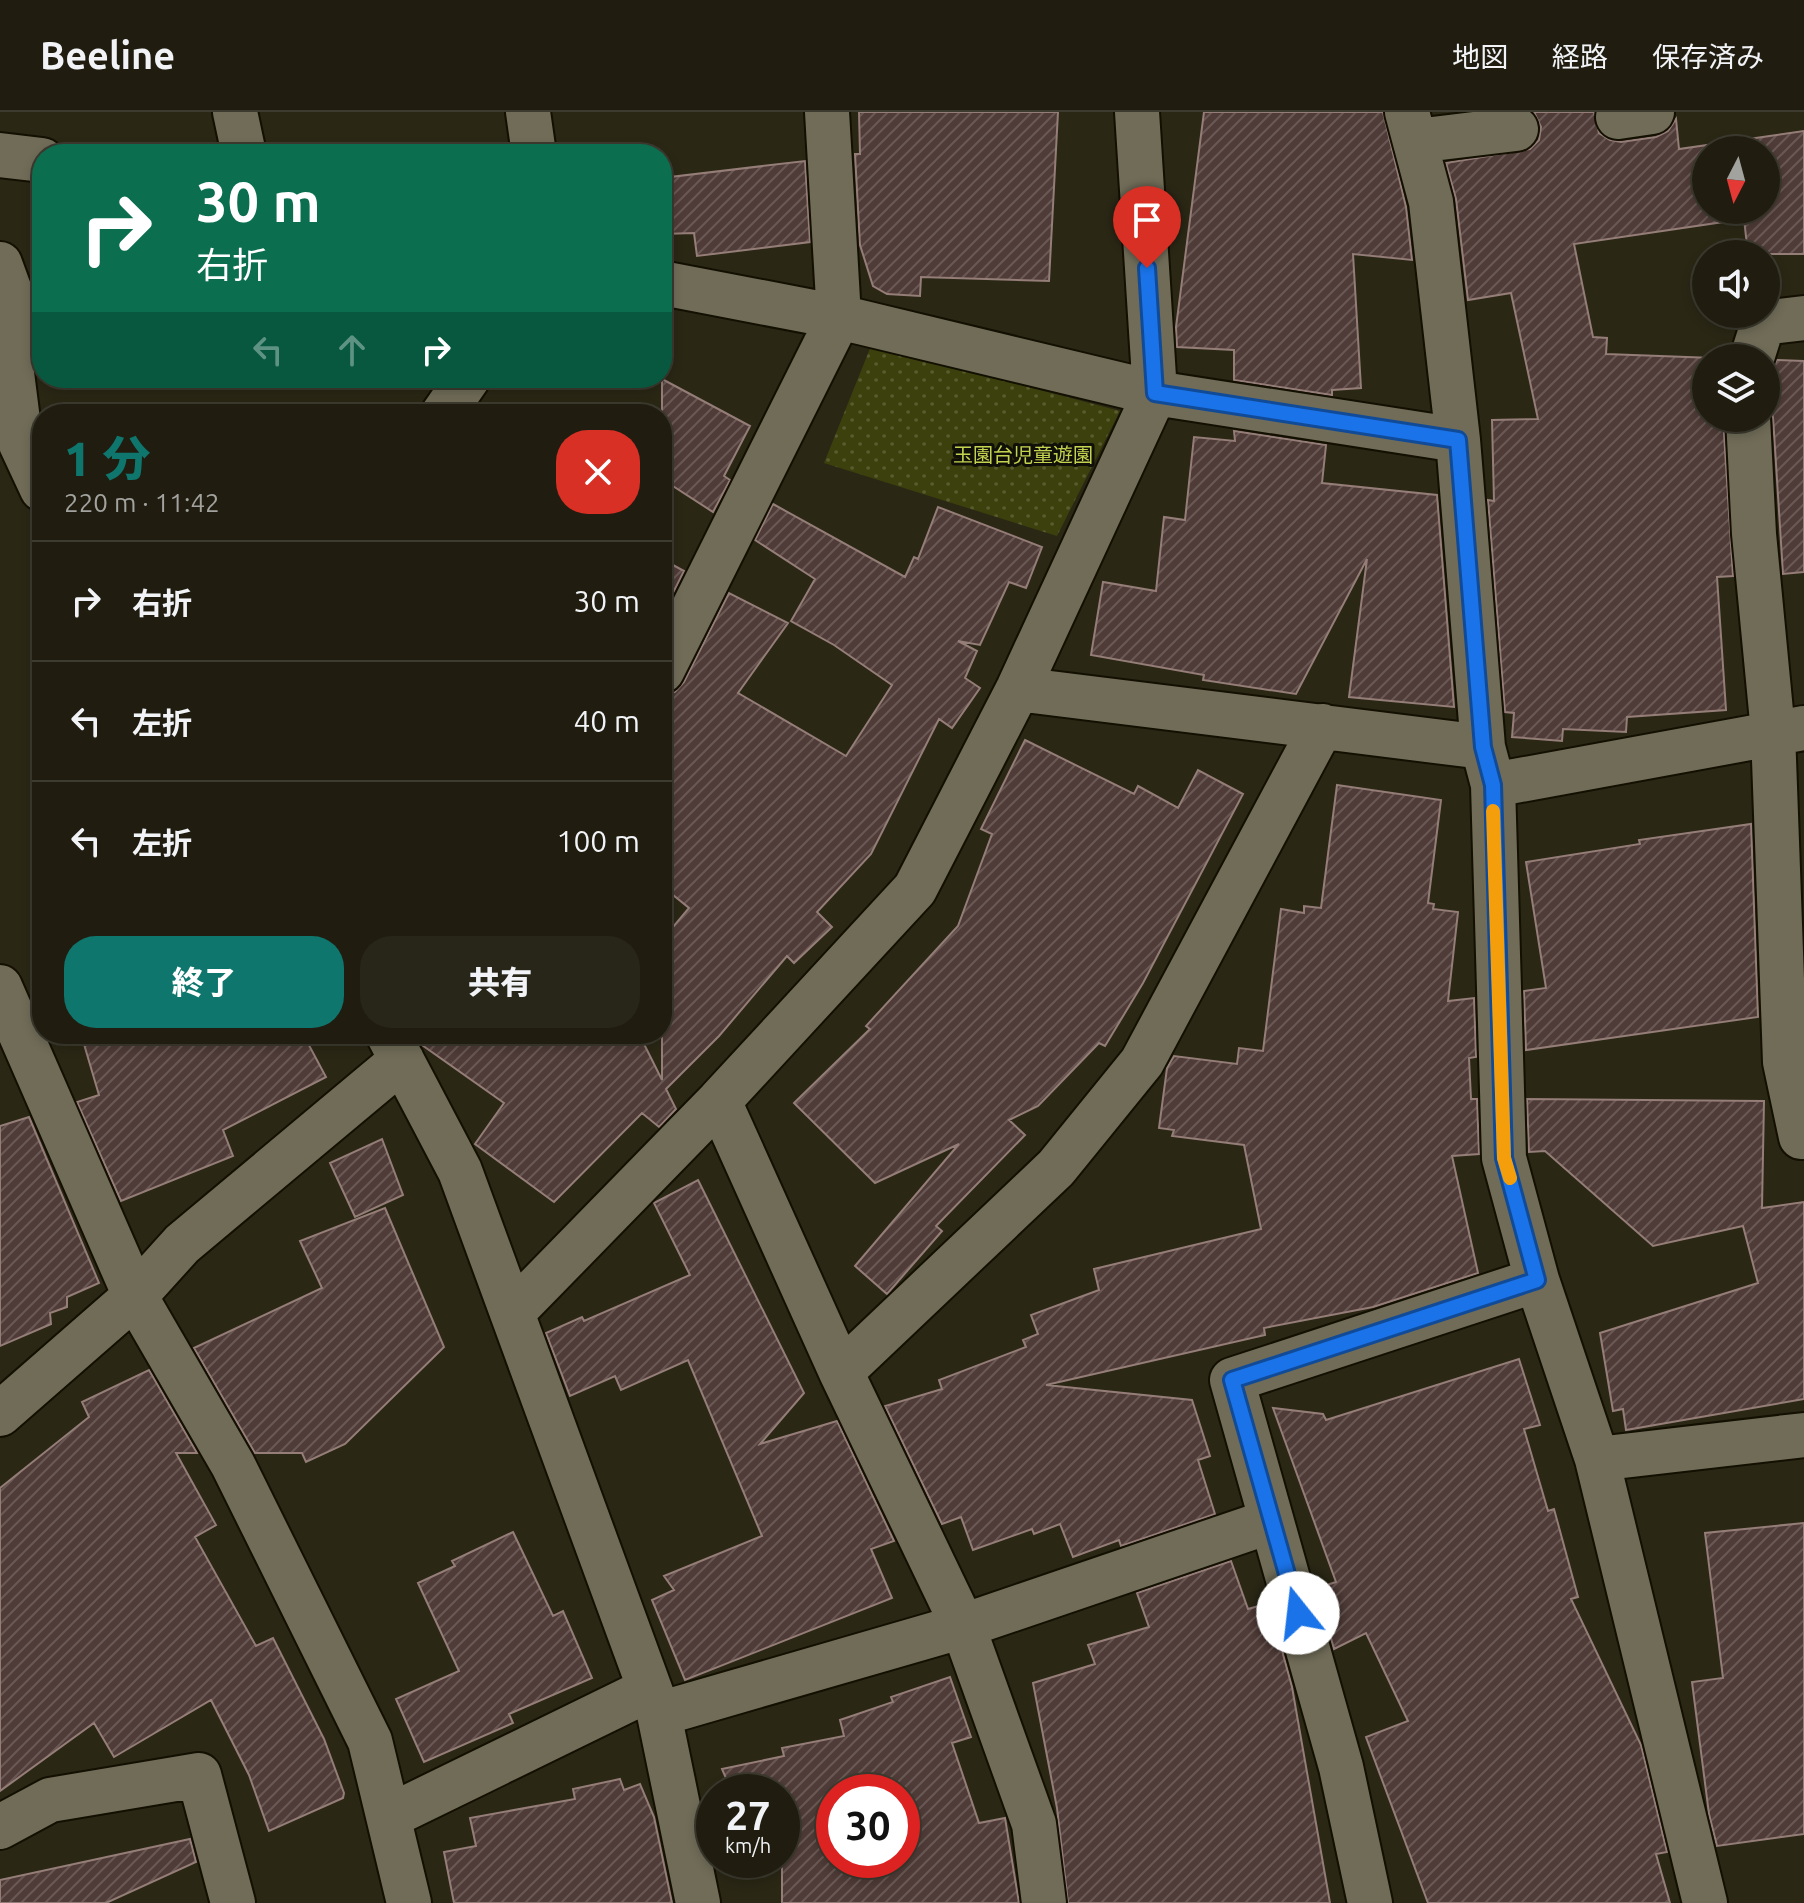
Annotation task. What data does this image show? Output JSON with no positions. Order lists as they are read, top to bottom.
{
  "parks": ["玉園台児童遊園"],
  "north": "bottom",
  "page": {
    "header": "Beeline",
    "nav": ["地図", "経路", "保存済み"],
    "turn": ["30 m", "右折"],
    "heading": ["1 分", "220 m · 11:42"],
    "list": [
      {
        "name": "右折",
        "value": "30 m"
      },
      {
        "name": "左折",
        "value": "40 m"
      },
      {
        "name": "左折",
        "value": "100 m"
      }
    ],
    "buttons": ["終了", "共有"],
    "speed": "27 km/h",
    "limit": "30"
  }
}
